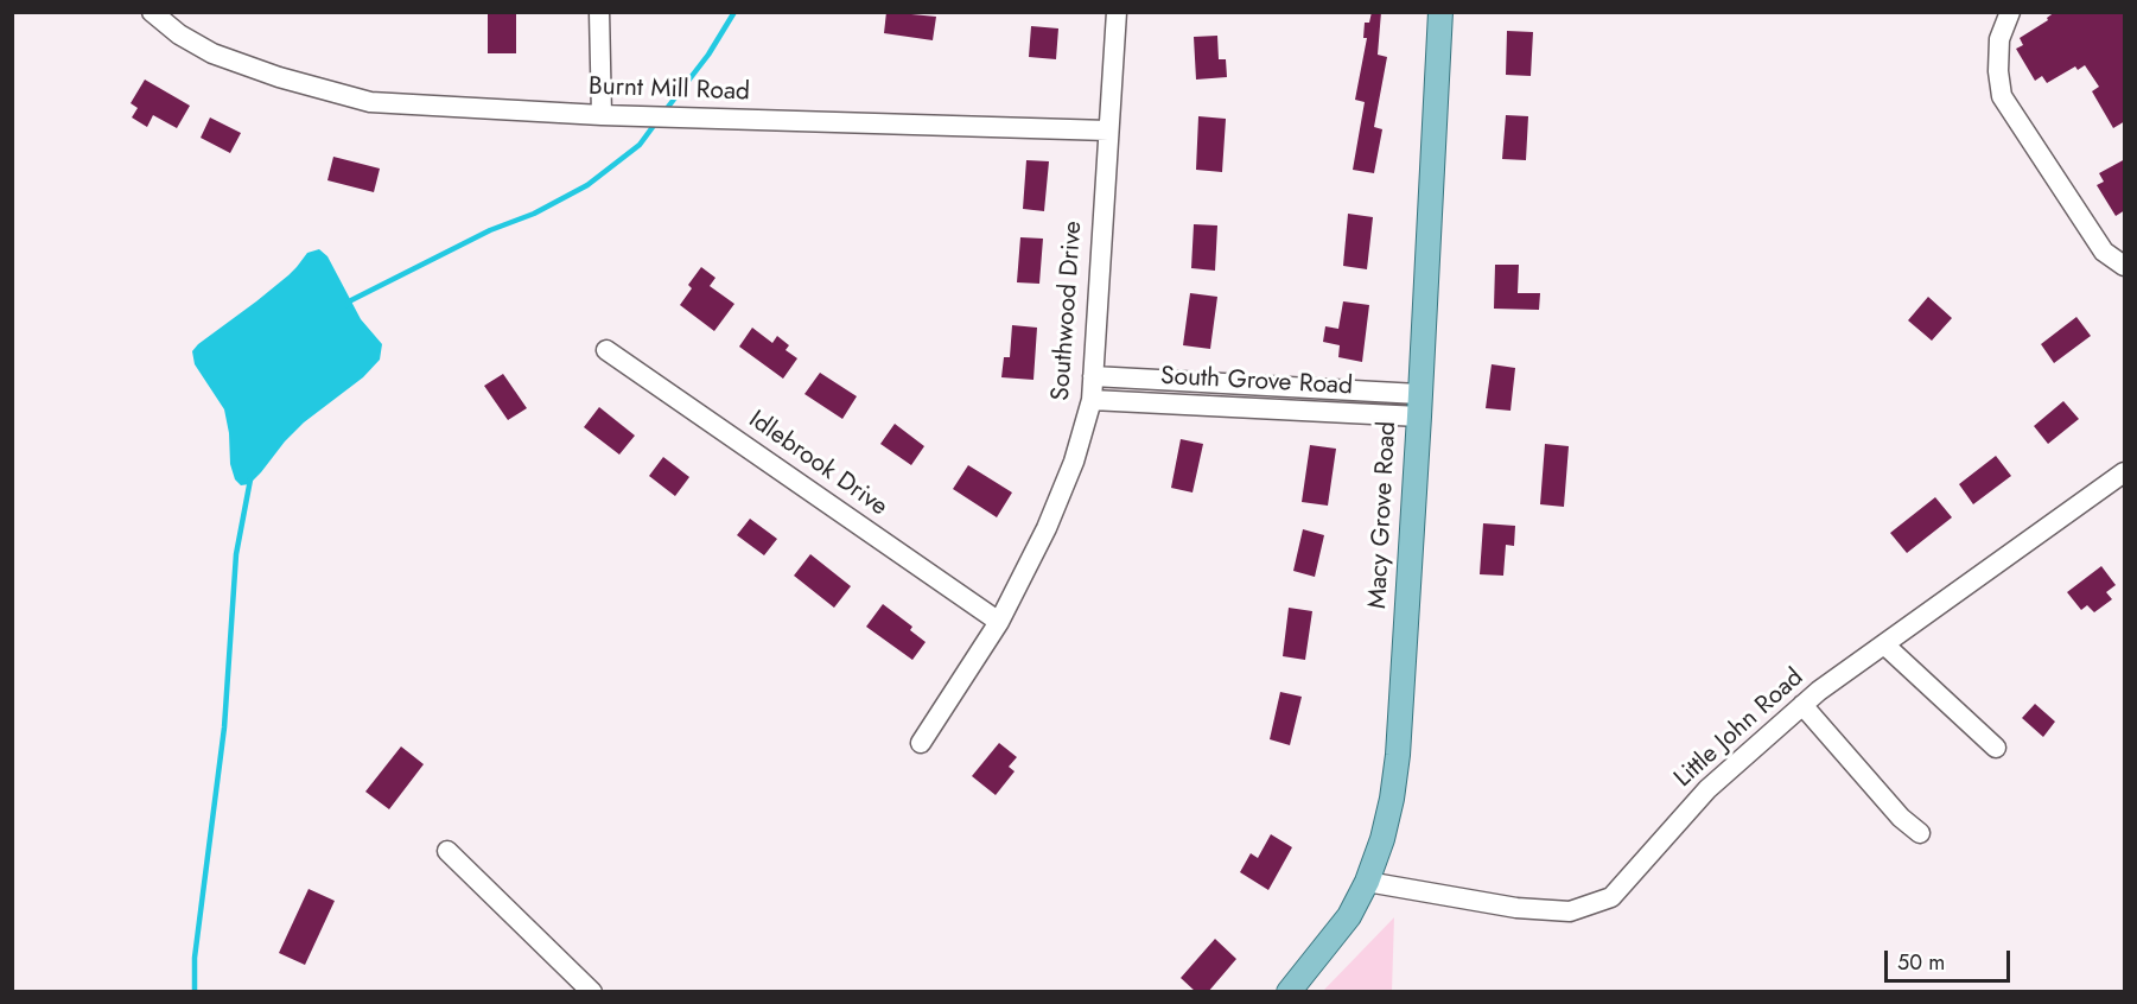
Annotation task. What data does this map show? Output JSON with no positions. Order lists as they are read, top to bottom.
{
  "streets": {
    "main road": ["Macy Grove Road"],
    "street": [
      "Burnt Mill Road",
      "Southwood Drive",
      "South Grove Road",
      "Idlebrook Drive",
      "Little John Road"
    ]
  },
  "crossings": [
    ["Burnt Mill Road", "Southwood Drive"],
    ["Southwood Drive", "South Grove Road"],
    ["Southwood Drive", "Idlebrook Drive"],
    ["South Grove Road", "Macy Grove Road"],
    ["Macy Grove Road", "Little John Road"]
  ],
  "scale_bar": "50 m"
}
